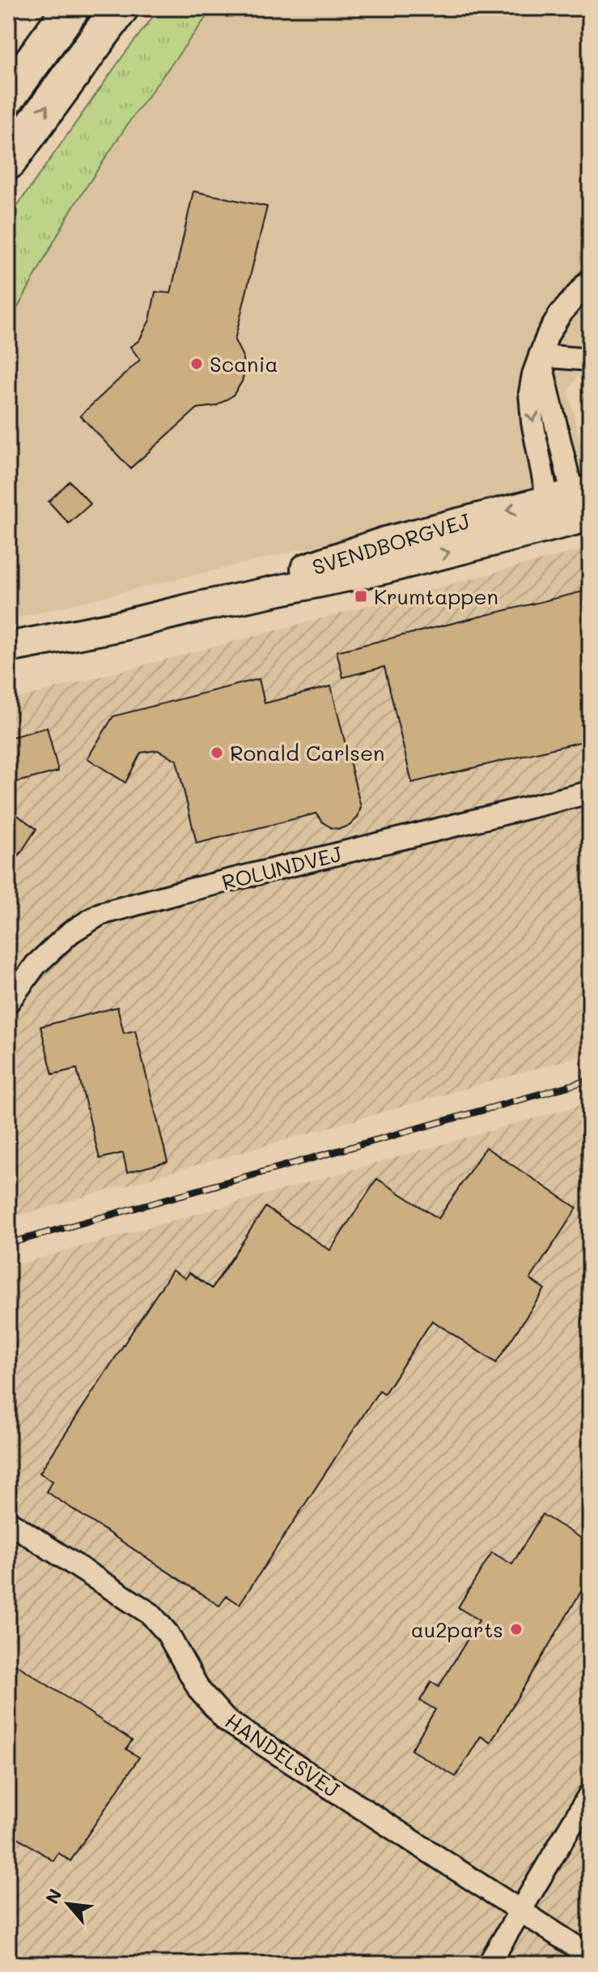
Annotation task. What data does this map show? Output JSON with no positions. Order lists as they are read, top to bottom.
{
  "streets": {
    "main road": ["SVENDBORGVEJ"],
    "street": ["ROLUNDVEJ", "HANDELSVEJ"]
  },
  "places": {
    "other": ["Scania", "Ronald Carlsen", "au2parts"],
    "transit": ["Krumtappen"]
  },
  "north": "top left"
}
